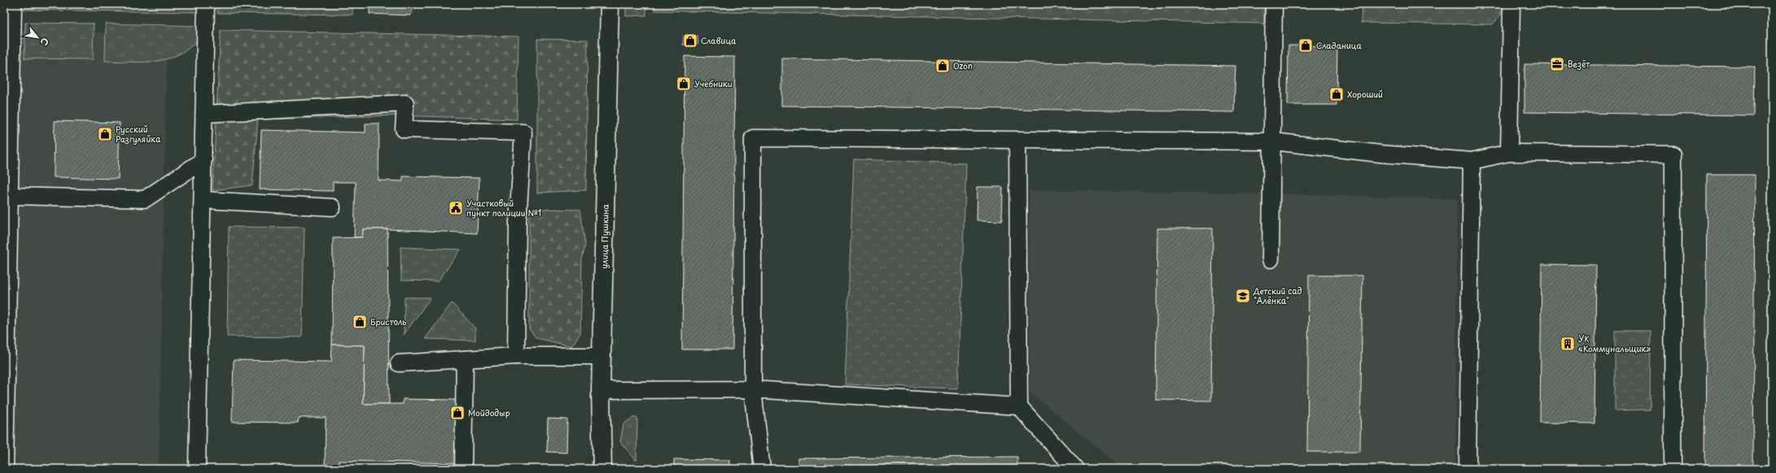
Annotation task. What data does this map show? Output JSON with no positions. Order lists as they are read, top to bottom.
{
  "streets": {
    "street": ["улица Пушкина"]
  },
  "places": {
    "shop": [
      "Славица",
      "Сладаница",
      "Ozon",
      "Учебники",
      "Хороший",
      "Русский Разгуляйка",
      "Бристоль",
      "Мойдодыр"
    ],
    "office": ["Везёт"],
    "public building": ["Участковый пункт полиции №1"],
    "school or university": ["Детский сад \"Алёнка\""],
    "building": ["УК «Коммунальщик»"]
  },
  "north": "bottom right"
}
